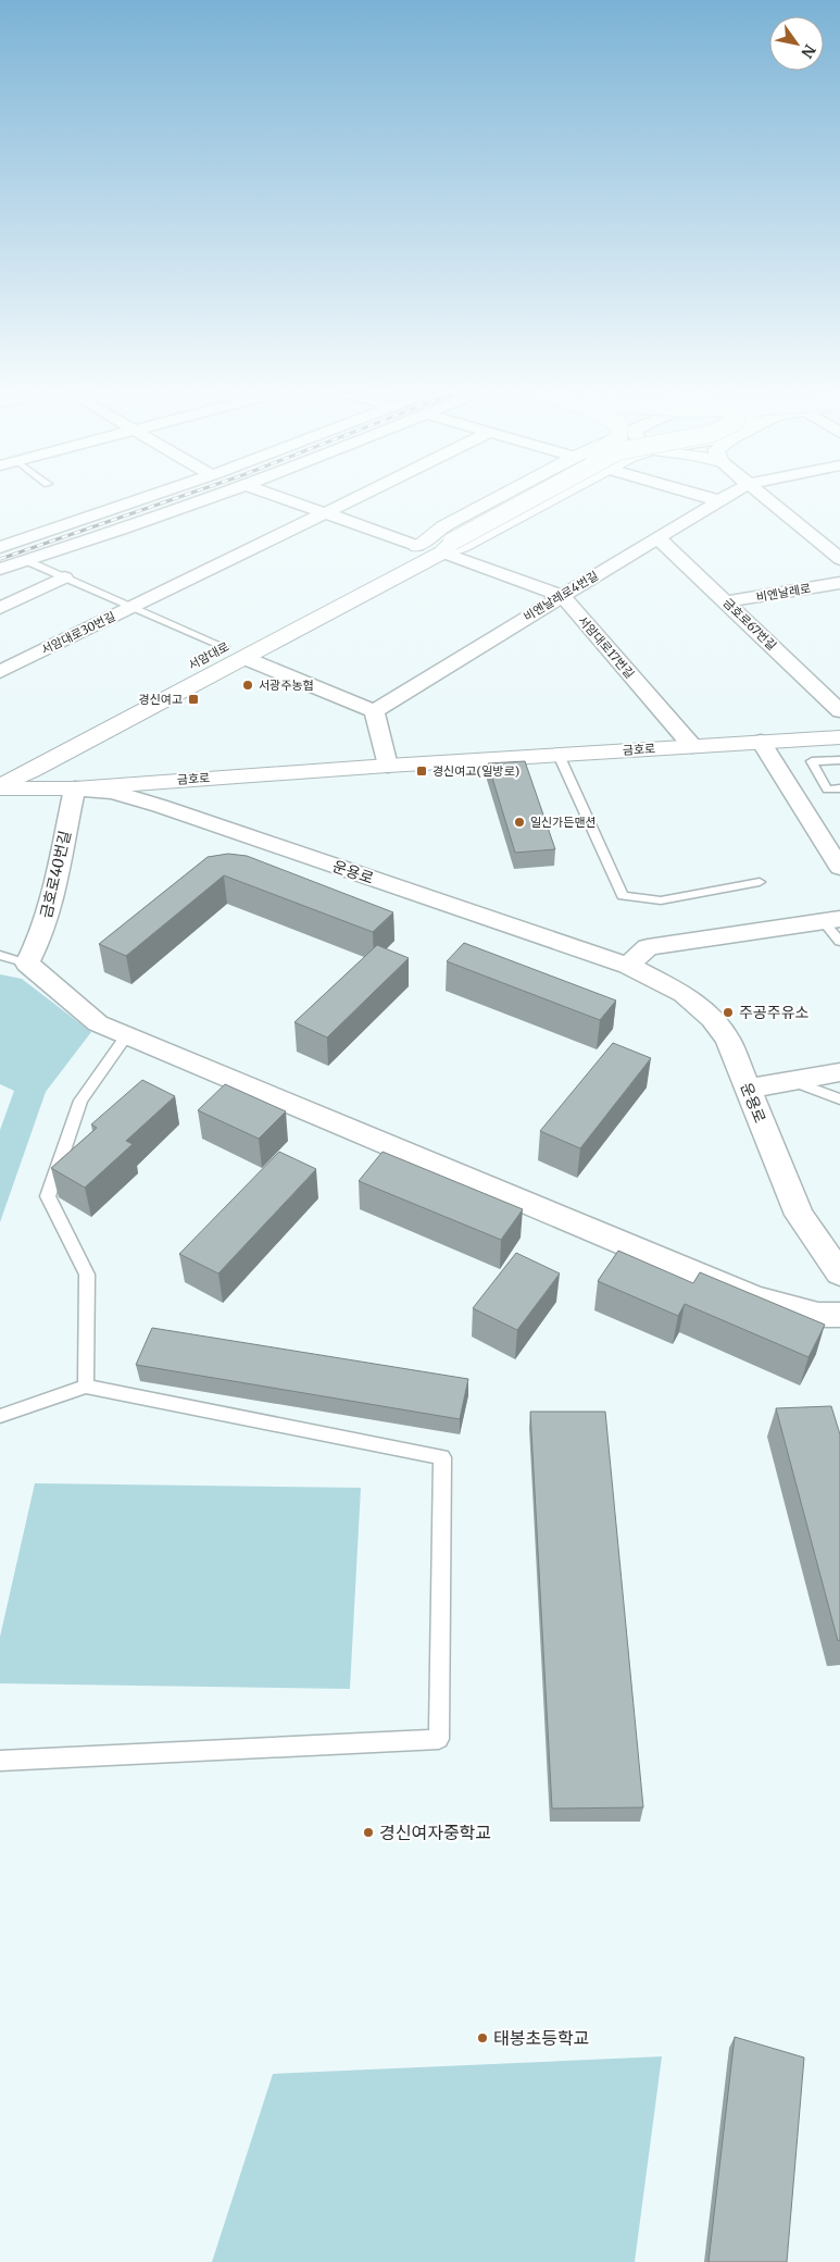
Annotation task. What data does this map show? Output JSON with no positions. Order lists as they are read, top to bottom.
{
  "streets": {
    "main road": ["서암대로", "금호로"],
    "street": [
      "비엔날레로",
      "비엔날레로4번길",
      "금호로67번길",
      "서암대로30번길",
      "서암대로17번길",
      "운용로",
      "금호로40번길"
    ]
  },
  "crossings": [
    ["비엔날레로", "금호로67번길"],
    ["비엔날레로4번길", "금호로67번길"],
    ["비엔날레로4번길", "서암대로17번길"],
    ["비엔날레로4번길", "서암대로"],
    ["서암대로30번길", "서암대로"],
    ["서암대로17번길", "서암대로"],
    ["서암대로17번길", "금호로"],
    ["서암대로", "금호로"],
    ["금호로", "운용로"],
    ["금호로", "금호로40번길"],
    ["운용로", "금호로40번길"]
  ],
  "places": {
    "other": [
      "서광주농협",
      "일신가든맨션",
      "주공주유소",
      "경신여자중학교",
      "태봉초등학교"
    ],
    "transit": ["경신여고", "경신여고(일방로)"]
  },
  "north": "bottom right"
}
